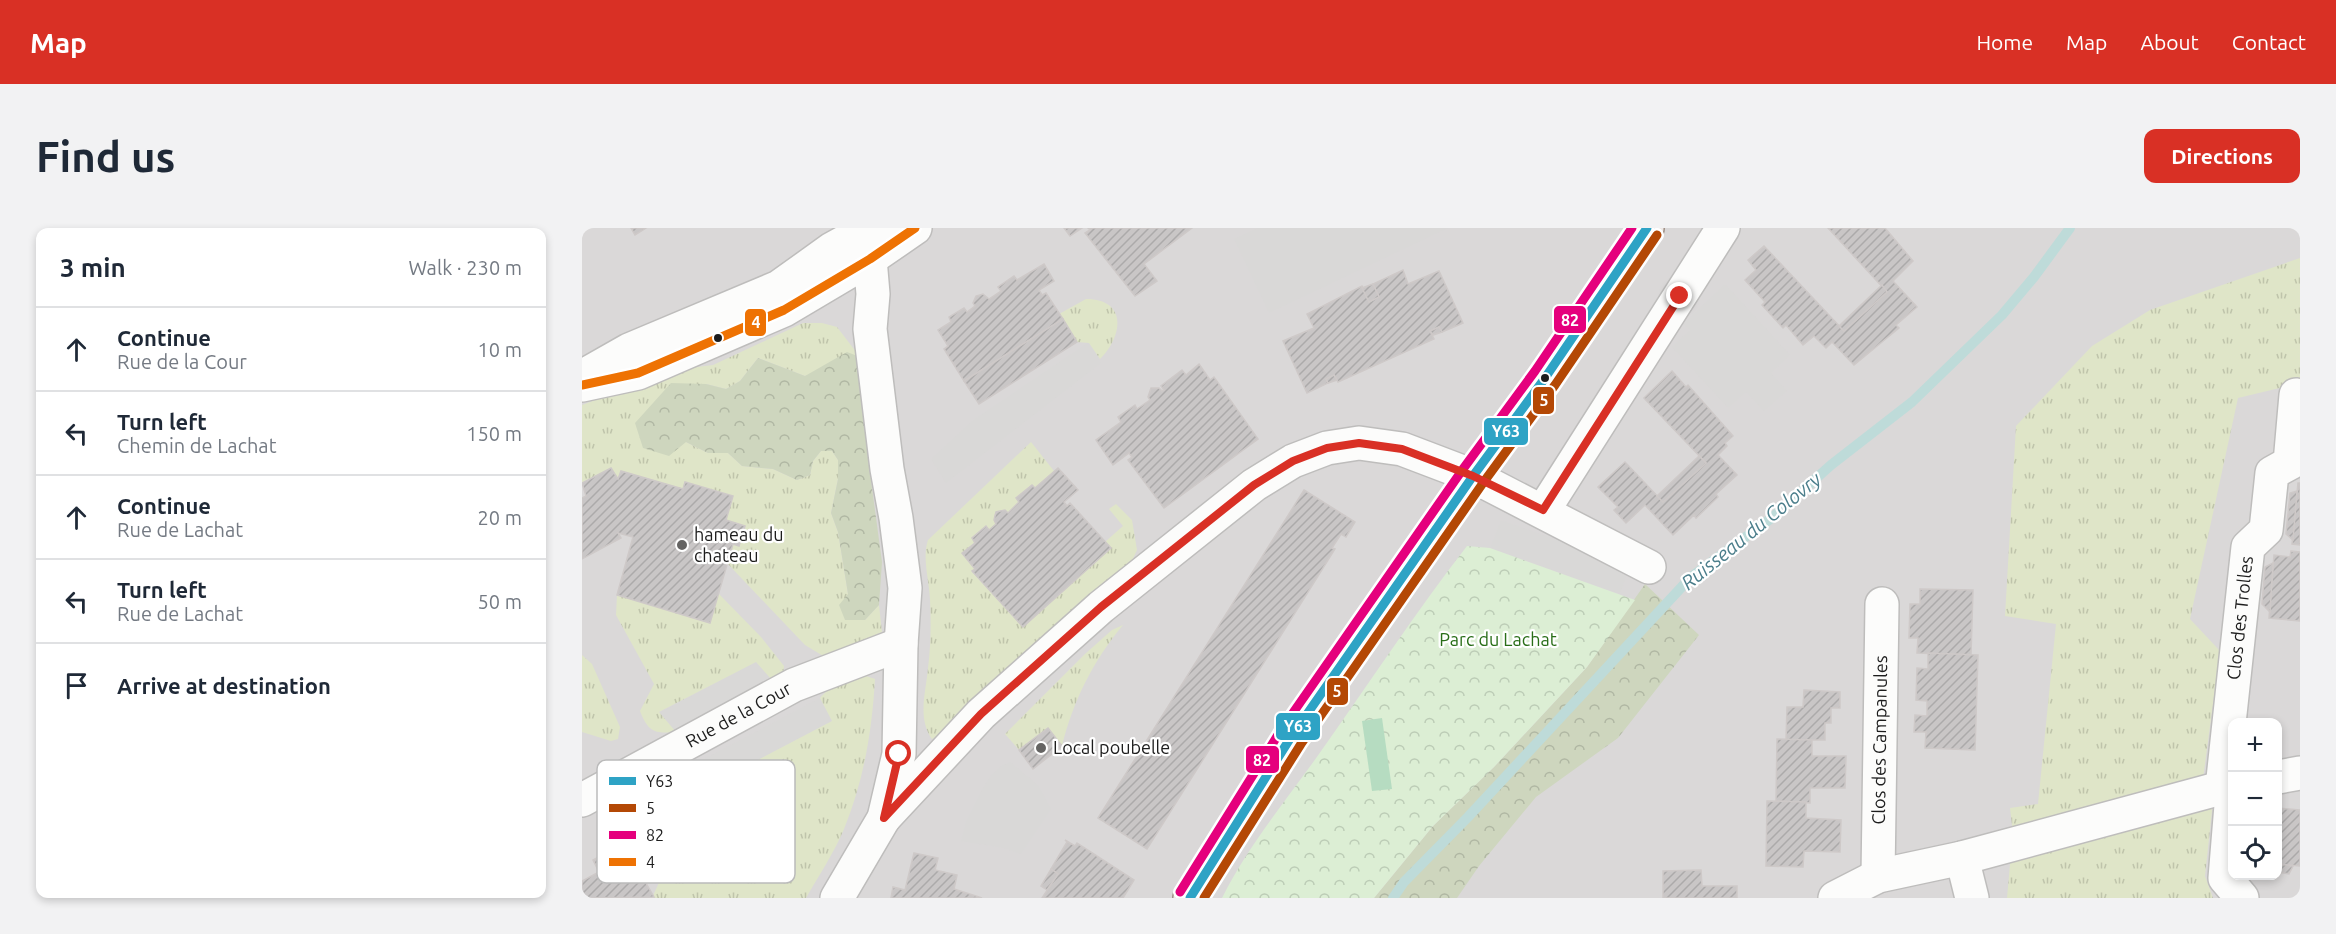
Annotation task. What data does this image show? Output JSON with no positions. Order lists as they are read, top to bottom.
{
  "streets": {
    "street": ["Clos des Trolles", "Rue de la Cour", "Clos des Campanules"]
  },
  "water": ["Ruisseau du Colovry"],
  "parks": ["Parc du Lachat"],
  "places": ["hameau du chateau", "Local poubelle"],
  "lines": [
    "transit line Y63",
    "transit line 82",
    "transit line 4",
    "transit line 5"
  ],
  "legend": [
    "Y63",
    "5",
    "82",
    "4"
  ],
  "page": {
    "header": "Map",
    "nav": [
      "Home",
      "Map",
      "About",
      "Contact"
    ],
    "buttons": "Directions",
    "title": "Find us",
    "heading": ["3 min", "Walk · 230 m"],
    "list": [
      ["Continue", "Rue de la Cour", "10 m"],
      ["Turn left", "Chemin de Lachat", "150 m"],
      ["Continue", "Rue de Lachat", "20 m"],
      ["Turn left", "Rue de Lachat", "50 m"],
      "Arrive at destination"
    ],
    "map_buttons": ["+", "−"]
  }
}
